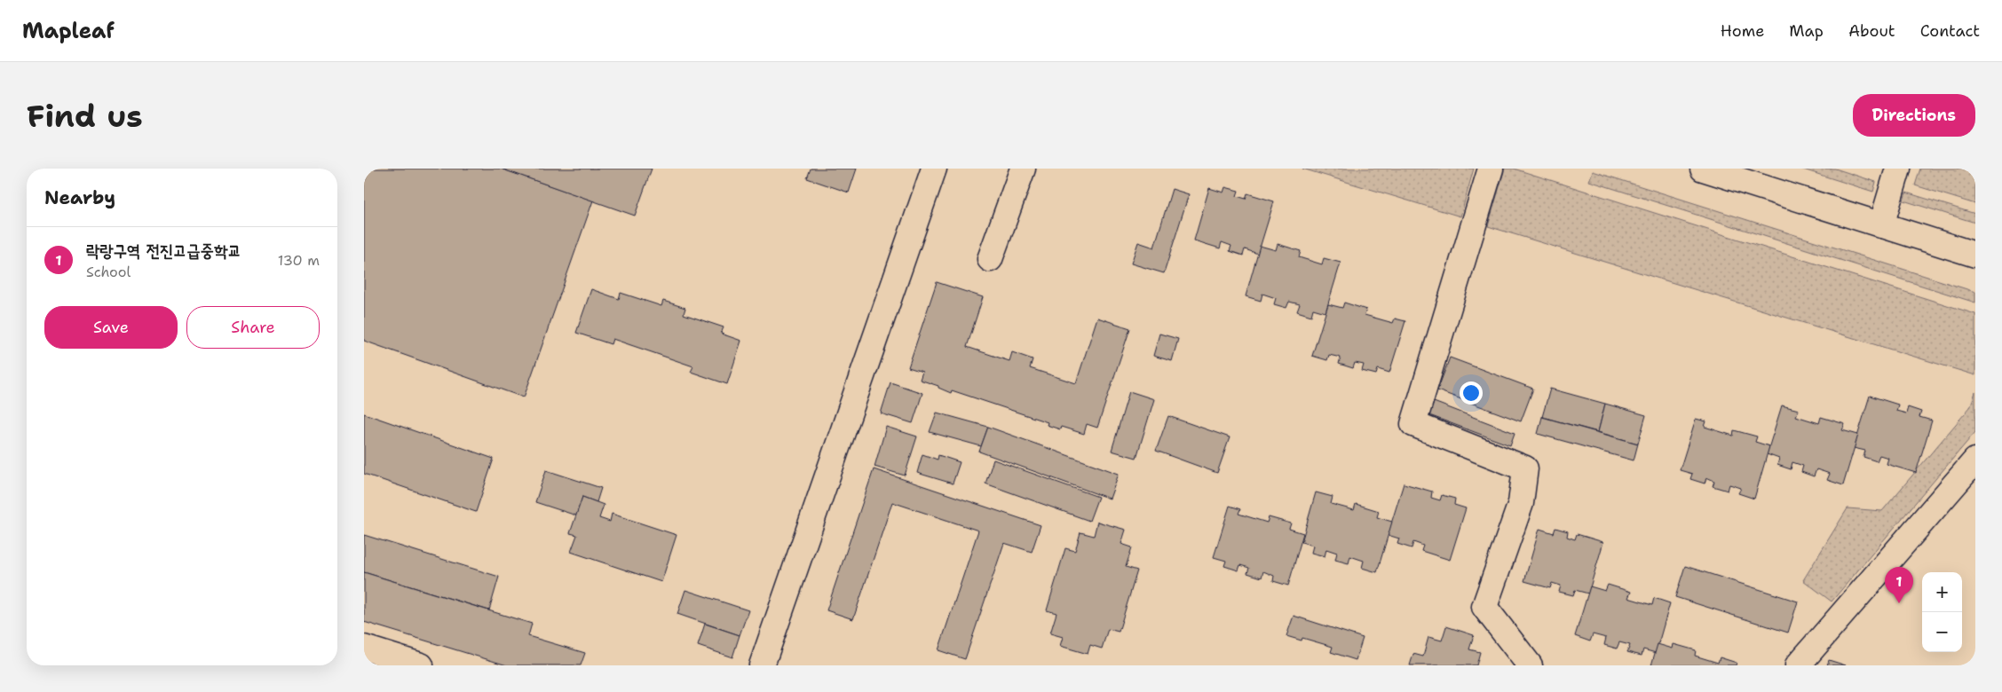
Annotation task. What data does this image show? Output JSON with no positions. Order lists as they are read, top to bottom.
{
  "page": {
    "header": "Mapleaf",
    "nav": [
      "Home",
      "Map",
      "About",
      "Contact"
    ],
    "buttons": [
      "Directions",
      ["Save", "Share"]
    ],
    "title": "Find us",
    "heading": "Nearby",
    "list": [
      {
        "mark": "1",
        "name": "락랑구역 전진고급중학교",
        "note": "School",
        "value": "130 m"
      }
    ],
    "pins": "1",
    "map_buttons": ["+", "−"]
  }
}
